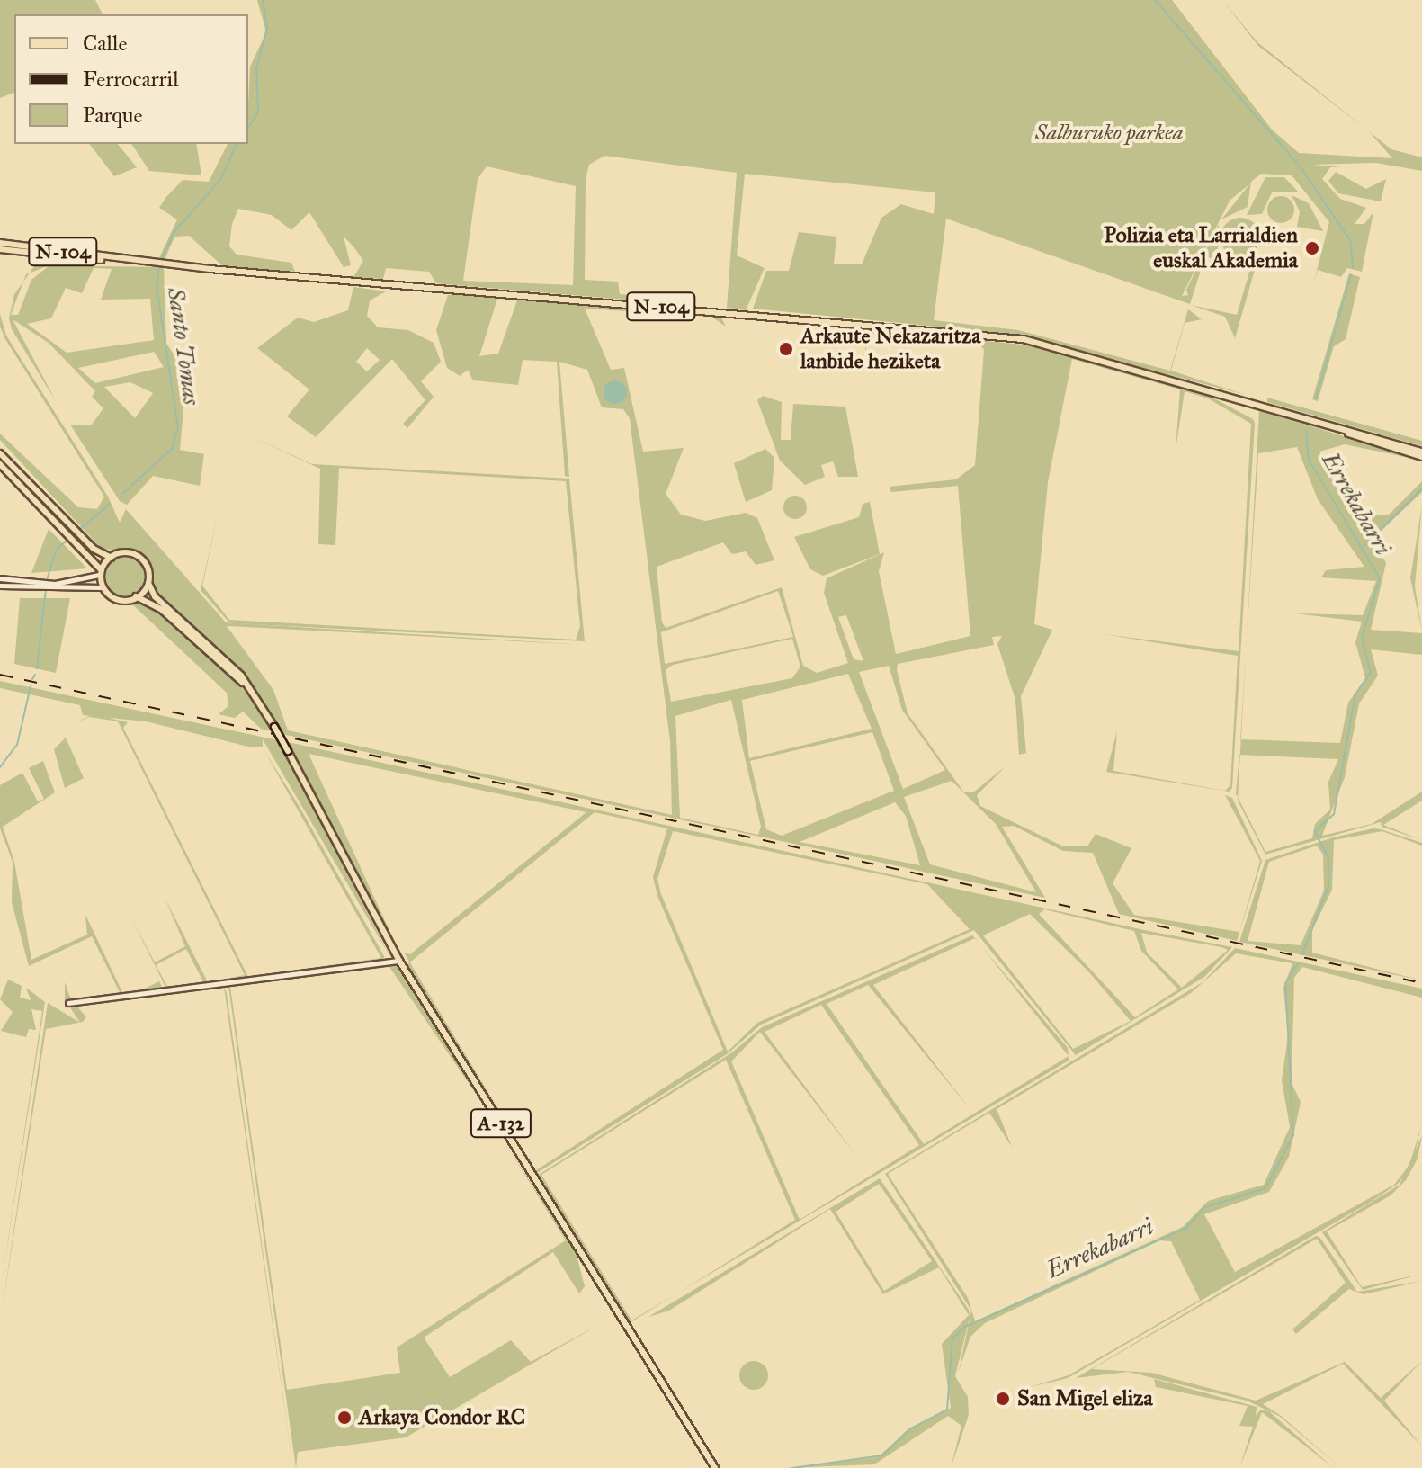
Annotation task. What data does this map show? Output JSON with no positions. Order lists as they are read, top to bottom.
{
  "streets": {
    "main road": ["N-104", "A-132"]
  },
  "water": ["Santo Tomas", "Errekabarri"],
  "parks": ["Salburuko parkea"],
  "places": [
    "Polizia eta Larrialdien euskal Akademia",
    "Arkaute Nekazaritza lanbide heziketa",
    "San Migel eliza",
    "Arkaya Condor RC"
  ],
  "legend": ["Calle", "Ferrocarril", "Parque"]
}
